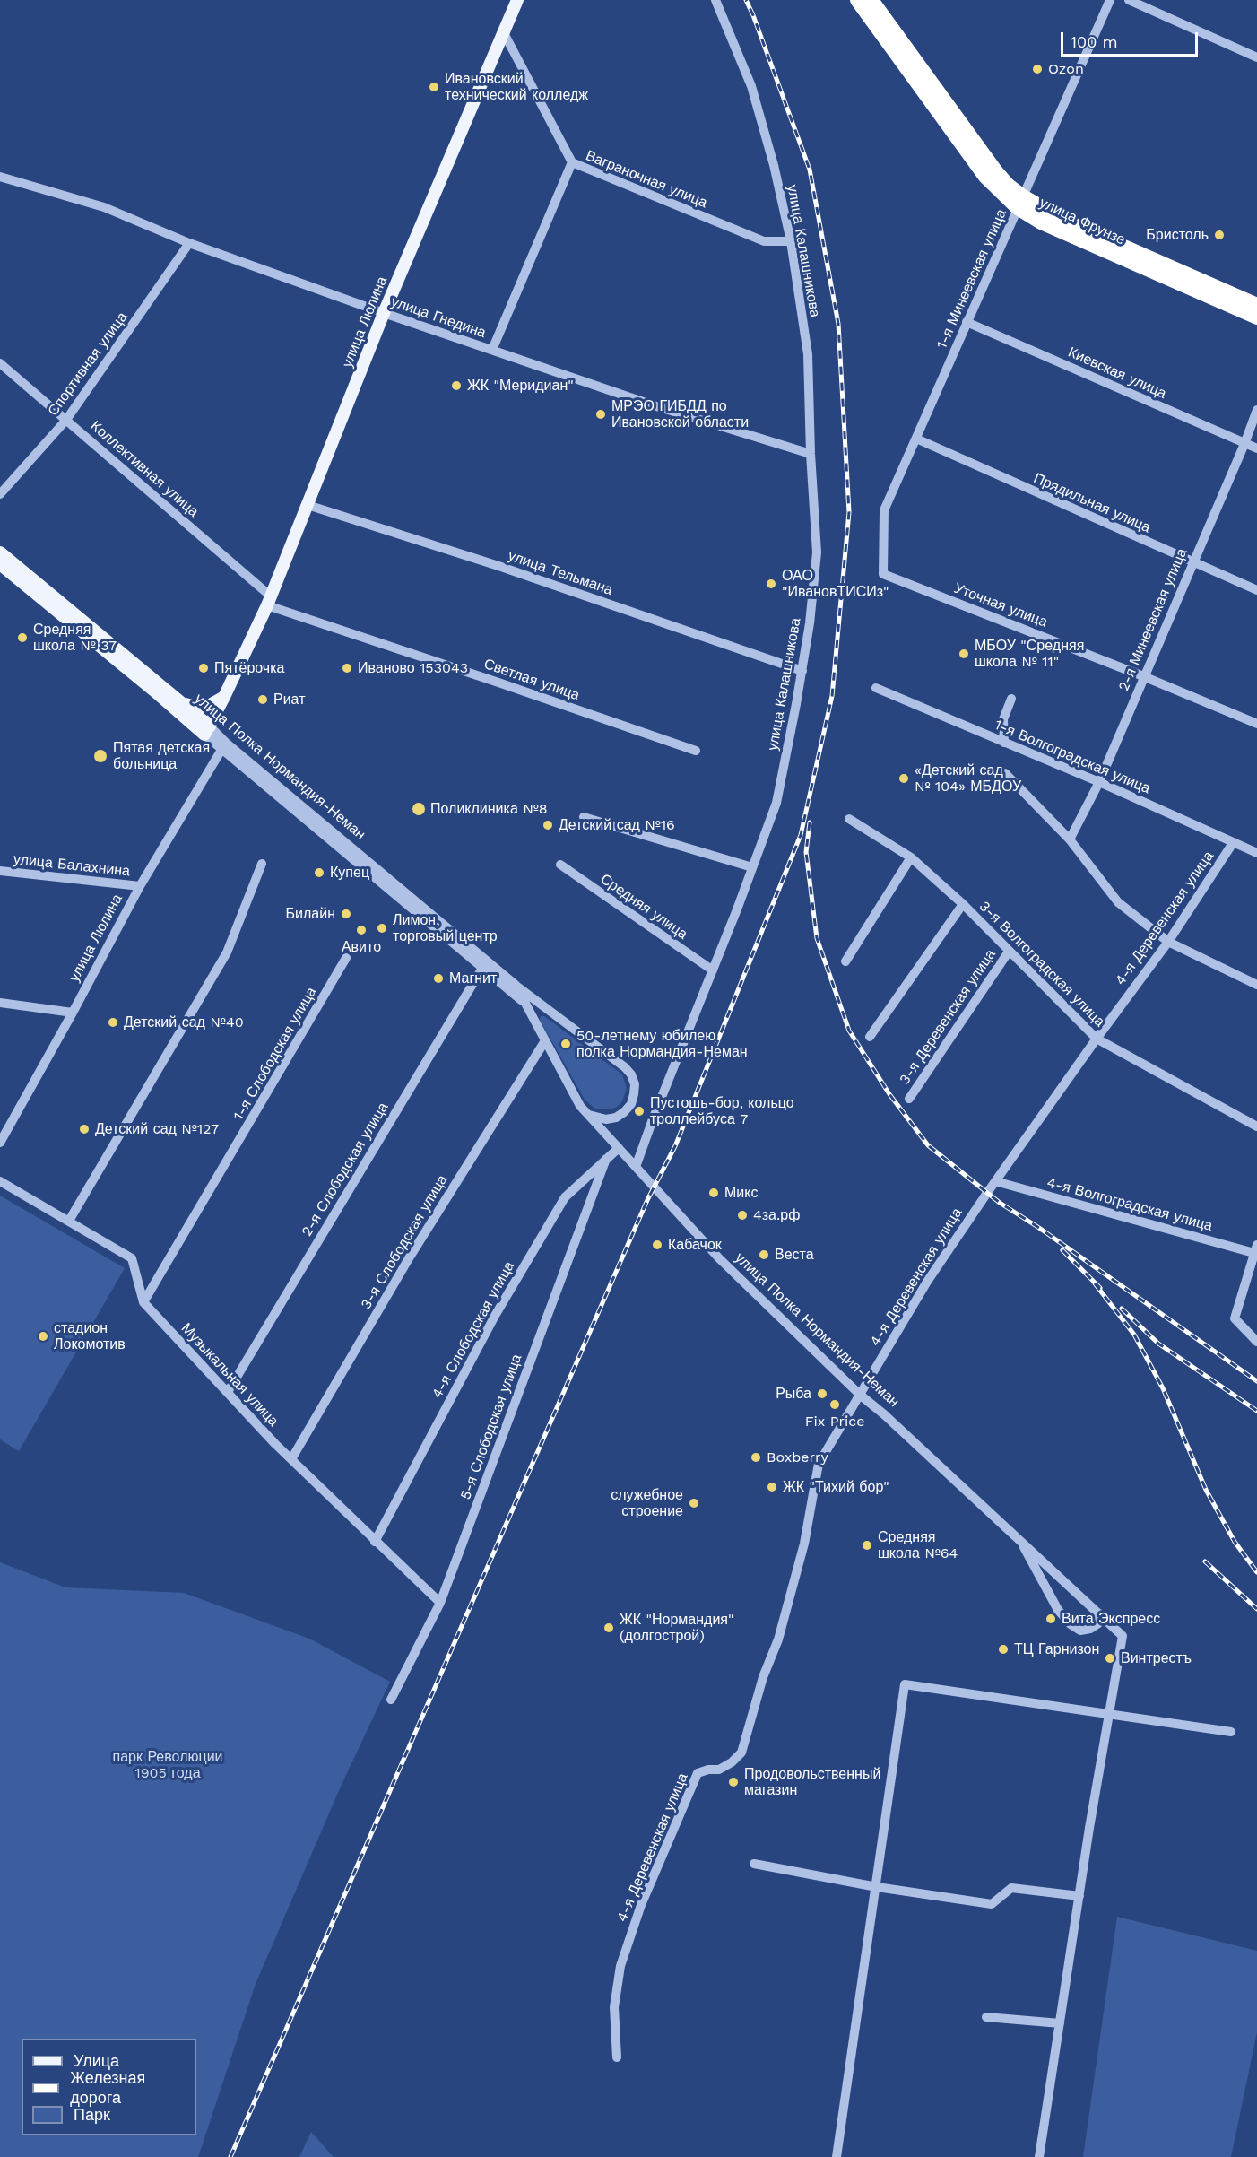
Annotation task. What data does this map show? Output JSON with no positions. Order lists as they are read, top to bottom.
{
  "streets": {
    "highway": ["улица Фрунзе"],
    "main road": ["улица Люлина", "улица Полка Нормандия-Неман"],
    "street": [
      "Ваграночная улица",
      "улица Калашникова",
      "1-я Минеевская улица",
      "улица Гнедина",
      "Спортивная улица",
      "Киевская улица",
      "Коллективная улица",
      "Прядильная улица",
      "улица Тельмана",
      "Уточная улица",
      "2-я Минеевская улица",
      "Светлая улица",
      "1-я Волгоградская улица",
      "улица Балахнина",
      "Средняя улица",
      "4-я Деревенская улица",
      "3-я Волгоградская улица",
      "3-я Деревенская улица",
      "1-я Слободская улица",
      "2-я Слободская улица",
      "4-я Волгоградская улица",
      "3-я Слободская улица",
      "4-я Слободская улица",
      "Музыкальная улица",
      "5-я Слободская улица"
    ]
  },
  "crossings": [
    ["Ваграночная улица", "улица Калашникова"],
    ["Ваграночная улица", "улица Люлина"],
    ["улица Фрунзе", "1-я Минеевская улица"],
    ["улица Калашникова", "улица Гнедина"],
    ["улица Калашникова", "улица Тельмана"],
    ["улица Калашникова", "улица Полка Нормандия-Неман"],
    ["улица Калашникова", "Средняя улица"],
    ["1-я Минеевская улица", "Киевская улица"],
    ["1-я Минеевская улица", "Прядильная улица"],
    ["1-я Минеевская улица", "Уточная улица"],
    ["улица Гнедина", "улица Люлина"],
    ["улица Гнедина", "Спортивная улица"],
    ["улица Люлина", "Коллективная улица"],
    ["улица Люлина", "улица Тельмана"],
    ["улица Люлина", "Светлая улица"],
    ["улица Люлина", "улица Полка Нормандия-Неман"],
    ["улица Люлина", "улица Балахнина"],
    ["Спортивная улица", "Коллективная улица"],
    ["Киевская улица", "2-я Минеевская улица"],
    ["Коллективная улица", "Светлая улица"],
    ["Прядильная улица", "2-я Минеевская улица"],
    ["Уточная улица", "2-я Минеевская улица"],
    ["2-я Минеевская улица", "1-я Волгоградская улица"],
    ["1-я Волгоградская улица", "4-я Деревенская улица"],
    ["улица Полка Нормандия-Неман", "4-я Деревенская улица"],
    ["улица Полка Нормандия-Неман", "2-я Слободская улица"],
    ["улица Полка Нормандия-Неман", "3-я Слободская улица"],
    ["улица Полка Нормандия-Неман", "4-я Слободская улица"],
    ["4-я Деревенская улица", "3-я Волгоградская улица"],
    ["4-я Деревенская улица", "4-я Волгоградская улица"],
    ["3-я Волгоградская улица", "3-я Деревенская улица"],
    ["1-я Слободская улица", "Музыкальная улица"],
    ["2-я Слободская улица", "Музыкальная улица"],
    ["3-я Слободская улица", "Музыкальная улица"],
    ["4-я Слободская улица", "Музыкальная улица"],
    ["4-я Слободская улица", "5-я Слободская улица"],
    ["Музыкальная улица", "5-я Слободская улица"]
  ],
  "parks": ["парк Революции 1905 года"],
  "places": [
    "Ozon",
    "Ивановский технический колледж",
    "Бристоль",
    "ЖК \"Меридиан\"",
    "МРЭО ГИБДД по Ивановской области",
    "ОАО \"ИвановТИСИз\"",
    "Средняя школа № 37",
    "МБОУ \"Средняя школа № 11\"",
    "Пятёрочка",
    "Иваново 153043",
    "Риат",
    "Пятая детская больница",
    "«Детский сад № 104» МБДОУ",
    "Поликлиника №8",
    "Детский сад №16",
    "Купец",
    "Билайн",
    "Лимон, торговый центр",
    "Авито",
    "Магнит",
    "Детский сад №40",
    "50-летнему юбилею полка Нормандия-Неман",
    "Пустошь-бор, кольцо троллейбуса 7",
    "Детский сад №127",
    "Микс",
    "4за.рф",
    "Кабачок",
    "Веста",
    "стадион Локомотив",
    "Рыба",
    "Fix Price",
    "Boxberry",
    "ЖК \"Тихий бор\"",
    "служебное строение",
    "Средняя школа №64",
    "Вита Экспресс",
    "ЖК \"Нормандия\" (долгострой)",
    "ТЦ Гарнизон",
    "Винтрестъ",
    "Продовольственный магазин"
  ],
  "legend": ["Улица", "Железная дорога", "Парк"],
  "scale_bar": "100 m"
}
